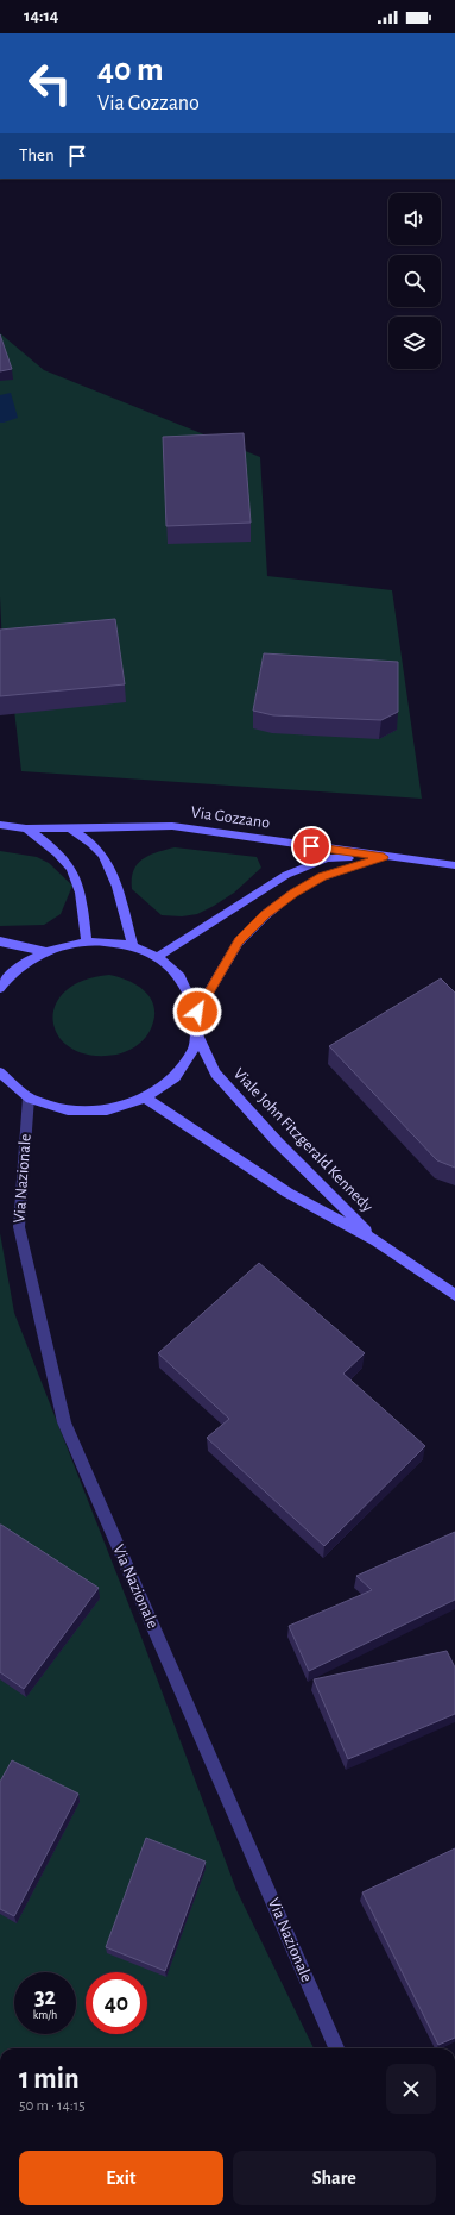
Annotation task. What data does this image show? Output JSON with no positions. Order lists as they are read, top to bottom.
{
  "streets": {
    "street": ["Via Gozzano", "Viale John Fitzgerald Kennedy", "Via Nazionale"]
  },
  "page": {
    "status": "14:14",
    "turn": ["40 m", "Via Gozzano"],
    "then": "Then",
    "speed": "32 km/h",
    "limit": "40",
    "heading": ["1 min", "50 m · 14:15"],
    "buttons": ["Exit", "Share"]
  }
}
